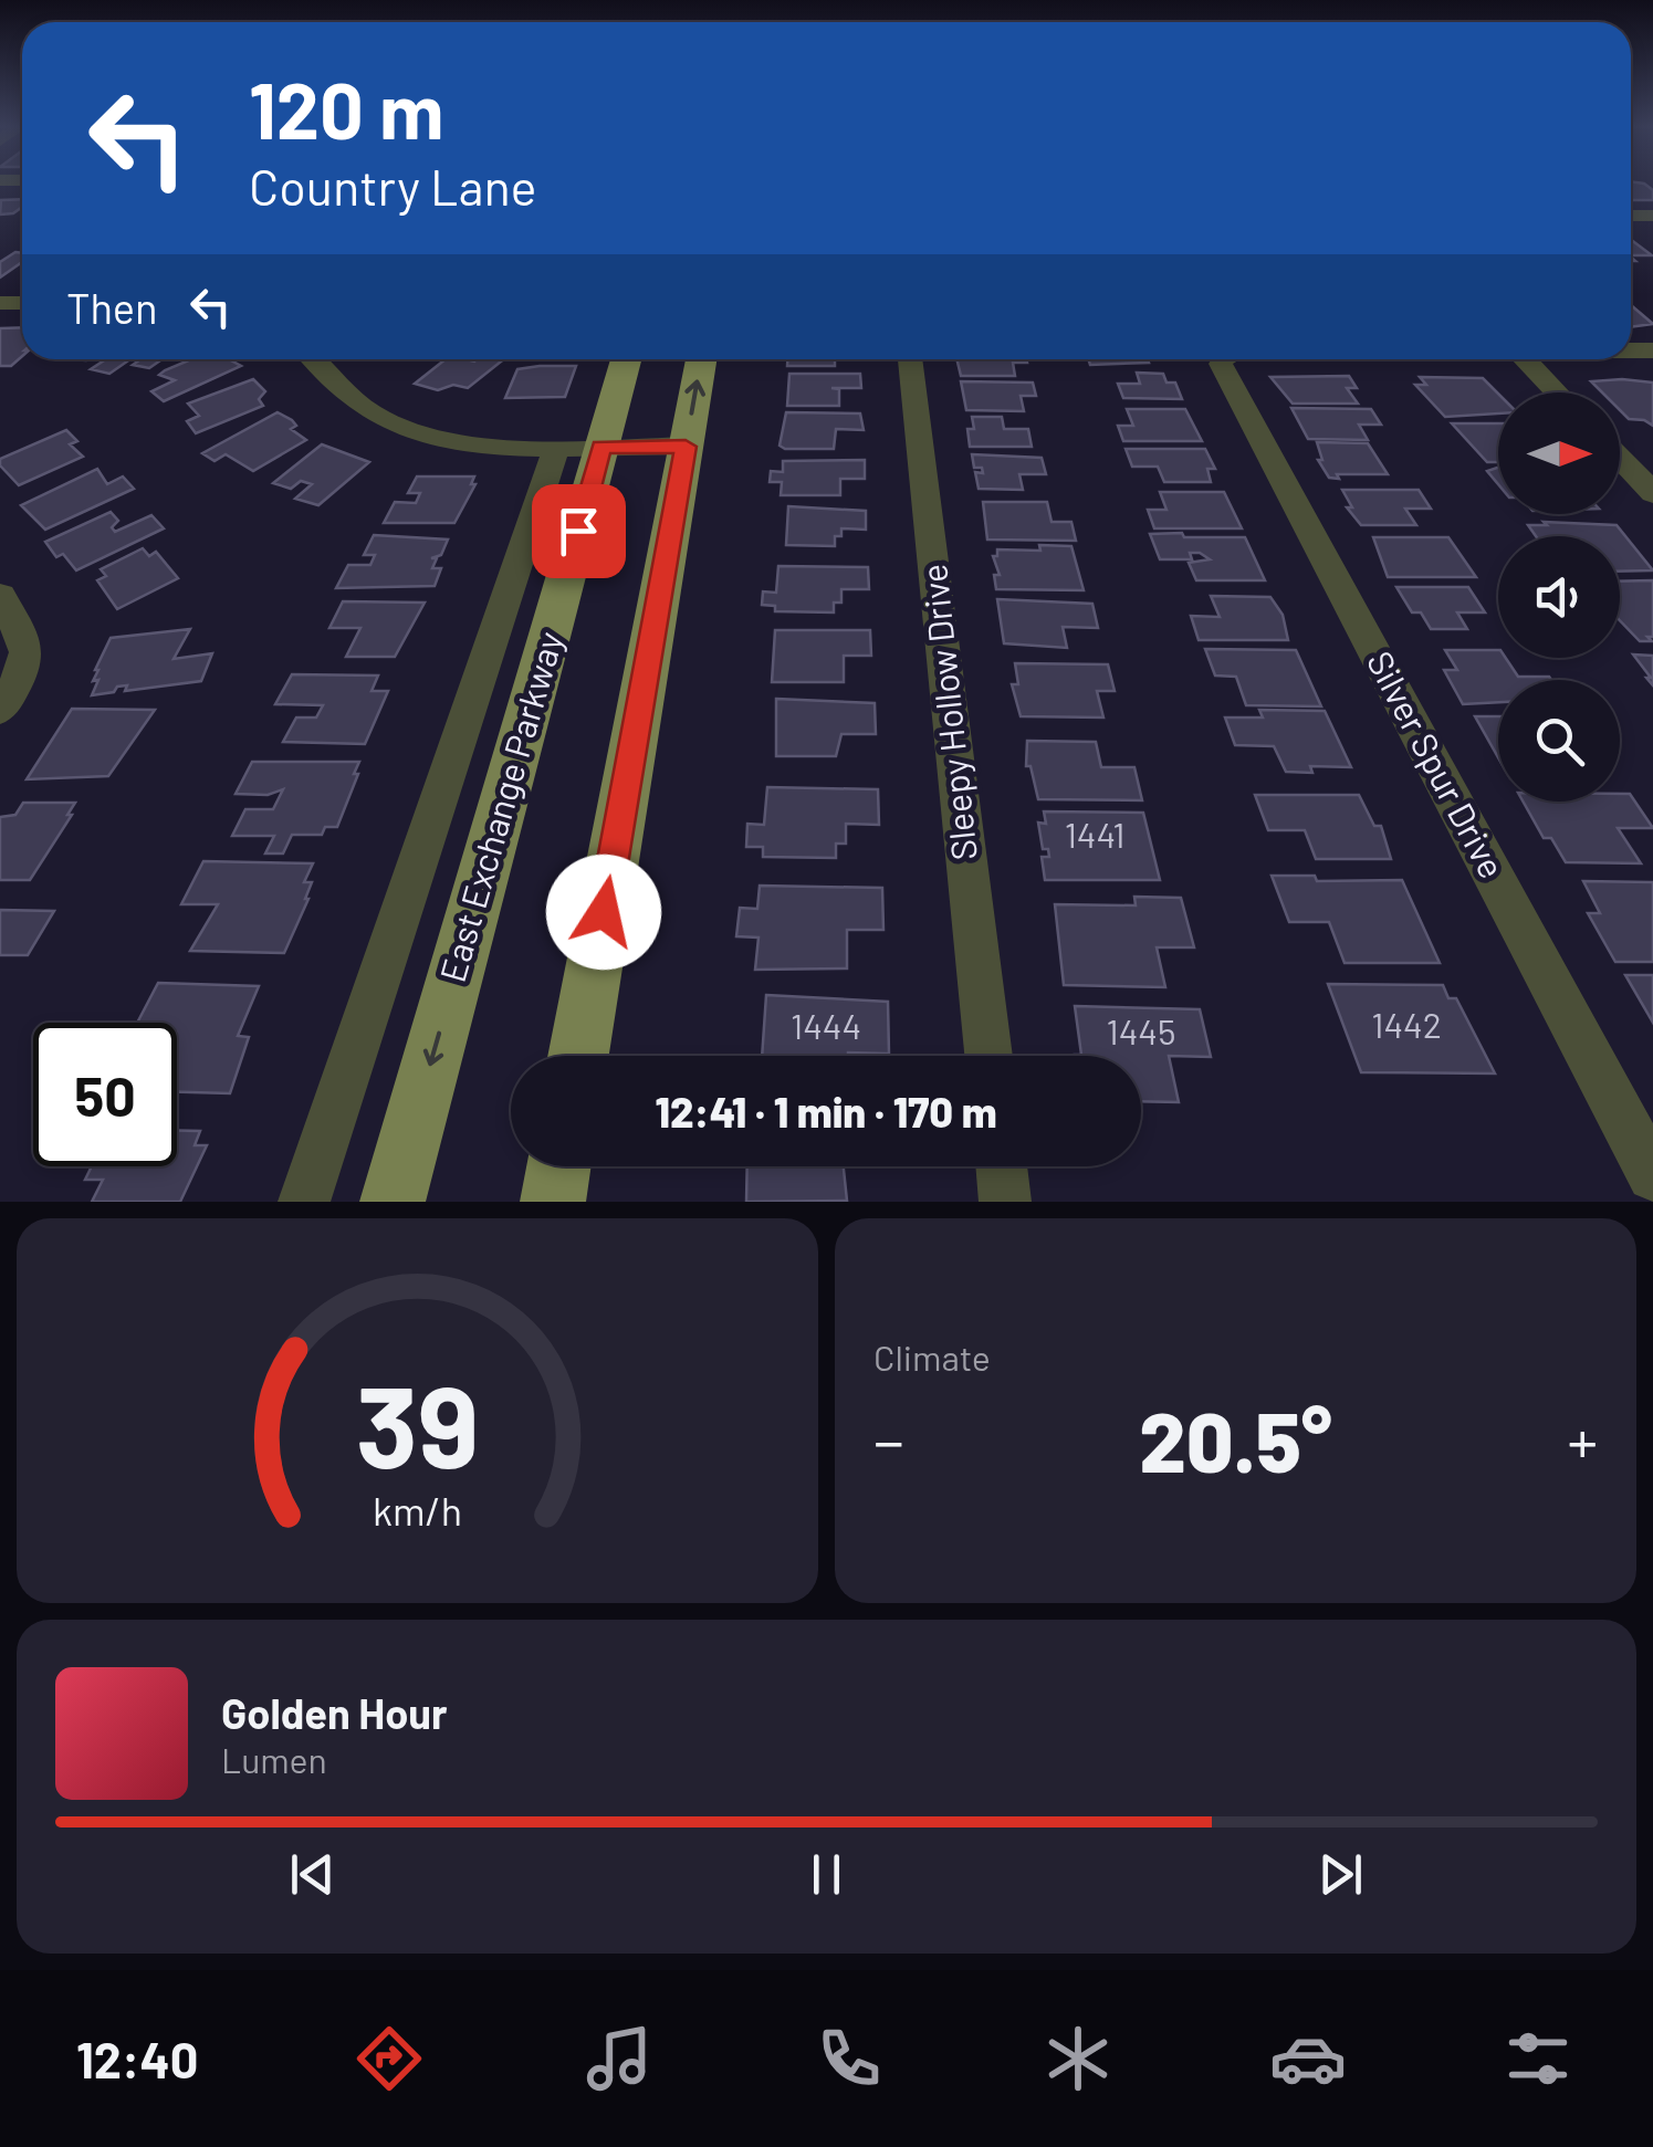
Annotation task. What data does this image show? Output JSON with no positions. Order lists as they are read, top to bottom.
{
  "streets": {
    "main road": ["East Exchange Parkway"],
    "street": ["Sleepy Hollow Drive", "Silver Spur Drive"]
  },
  "house_numbers": [
    "1441",
    "1442",
    "1444",
    "1445"
  ],
  "north": "right",
  "page": {
    "turn": ["120 m", "Country Lane"],
    "then": "Then",
    "limit": "50",
    "trip": "12:41 · 1 min · 170 m",
    "tile": "Climate",
    "heat": ["−", "20.5°", "+"],
    "song": ["Golden Hour", "Lumen"],
    "tabs": "12:40",
    "gauge": ["39", "km/h"]
  }
}
